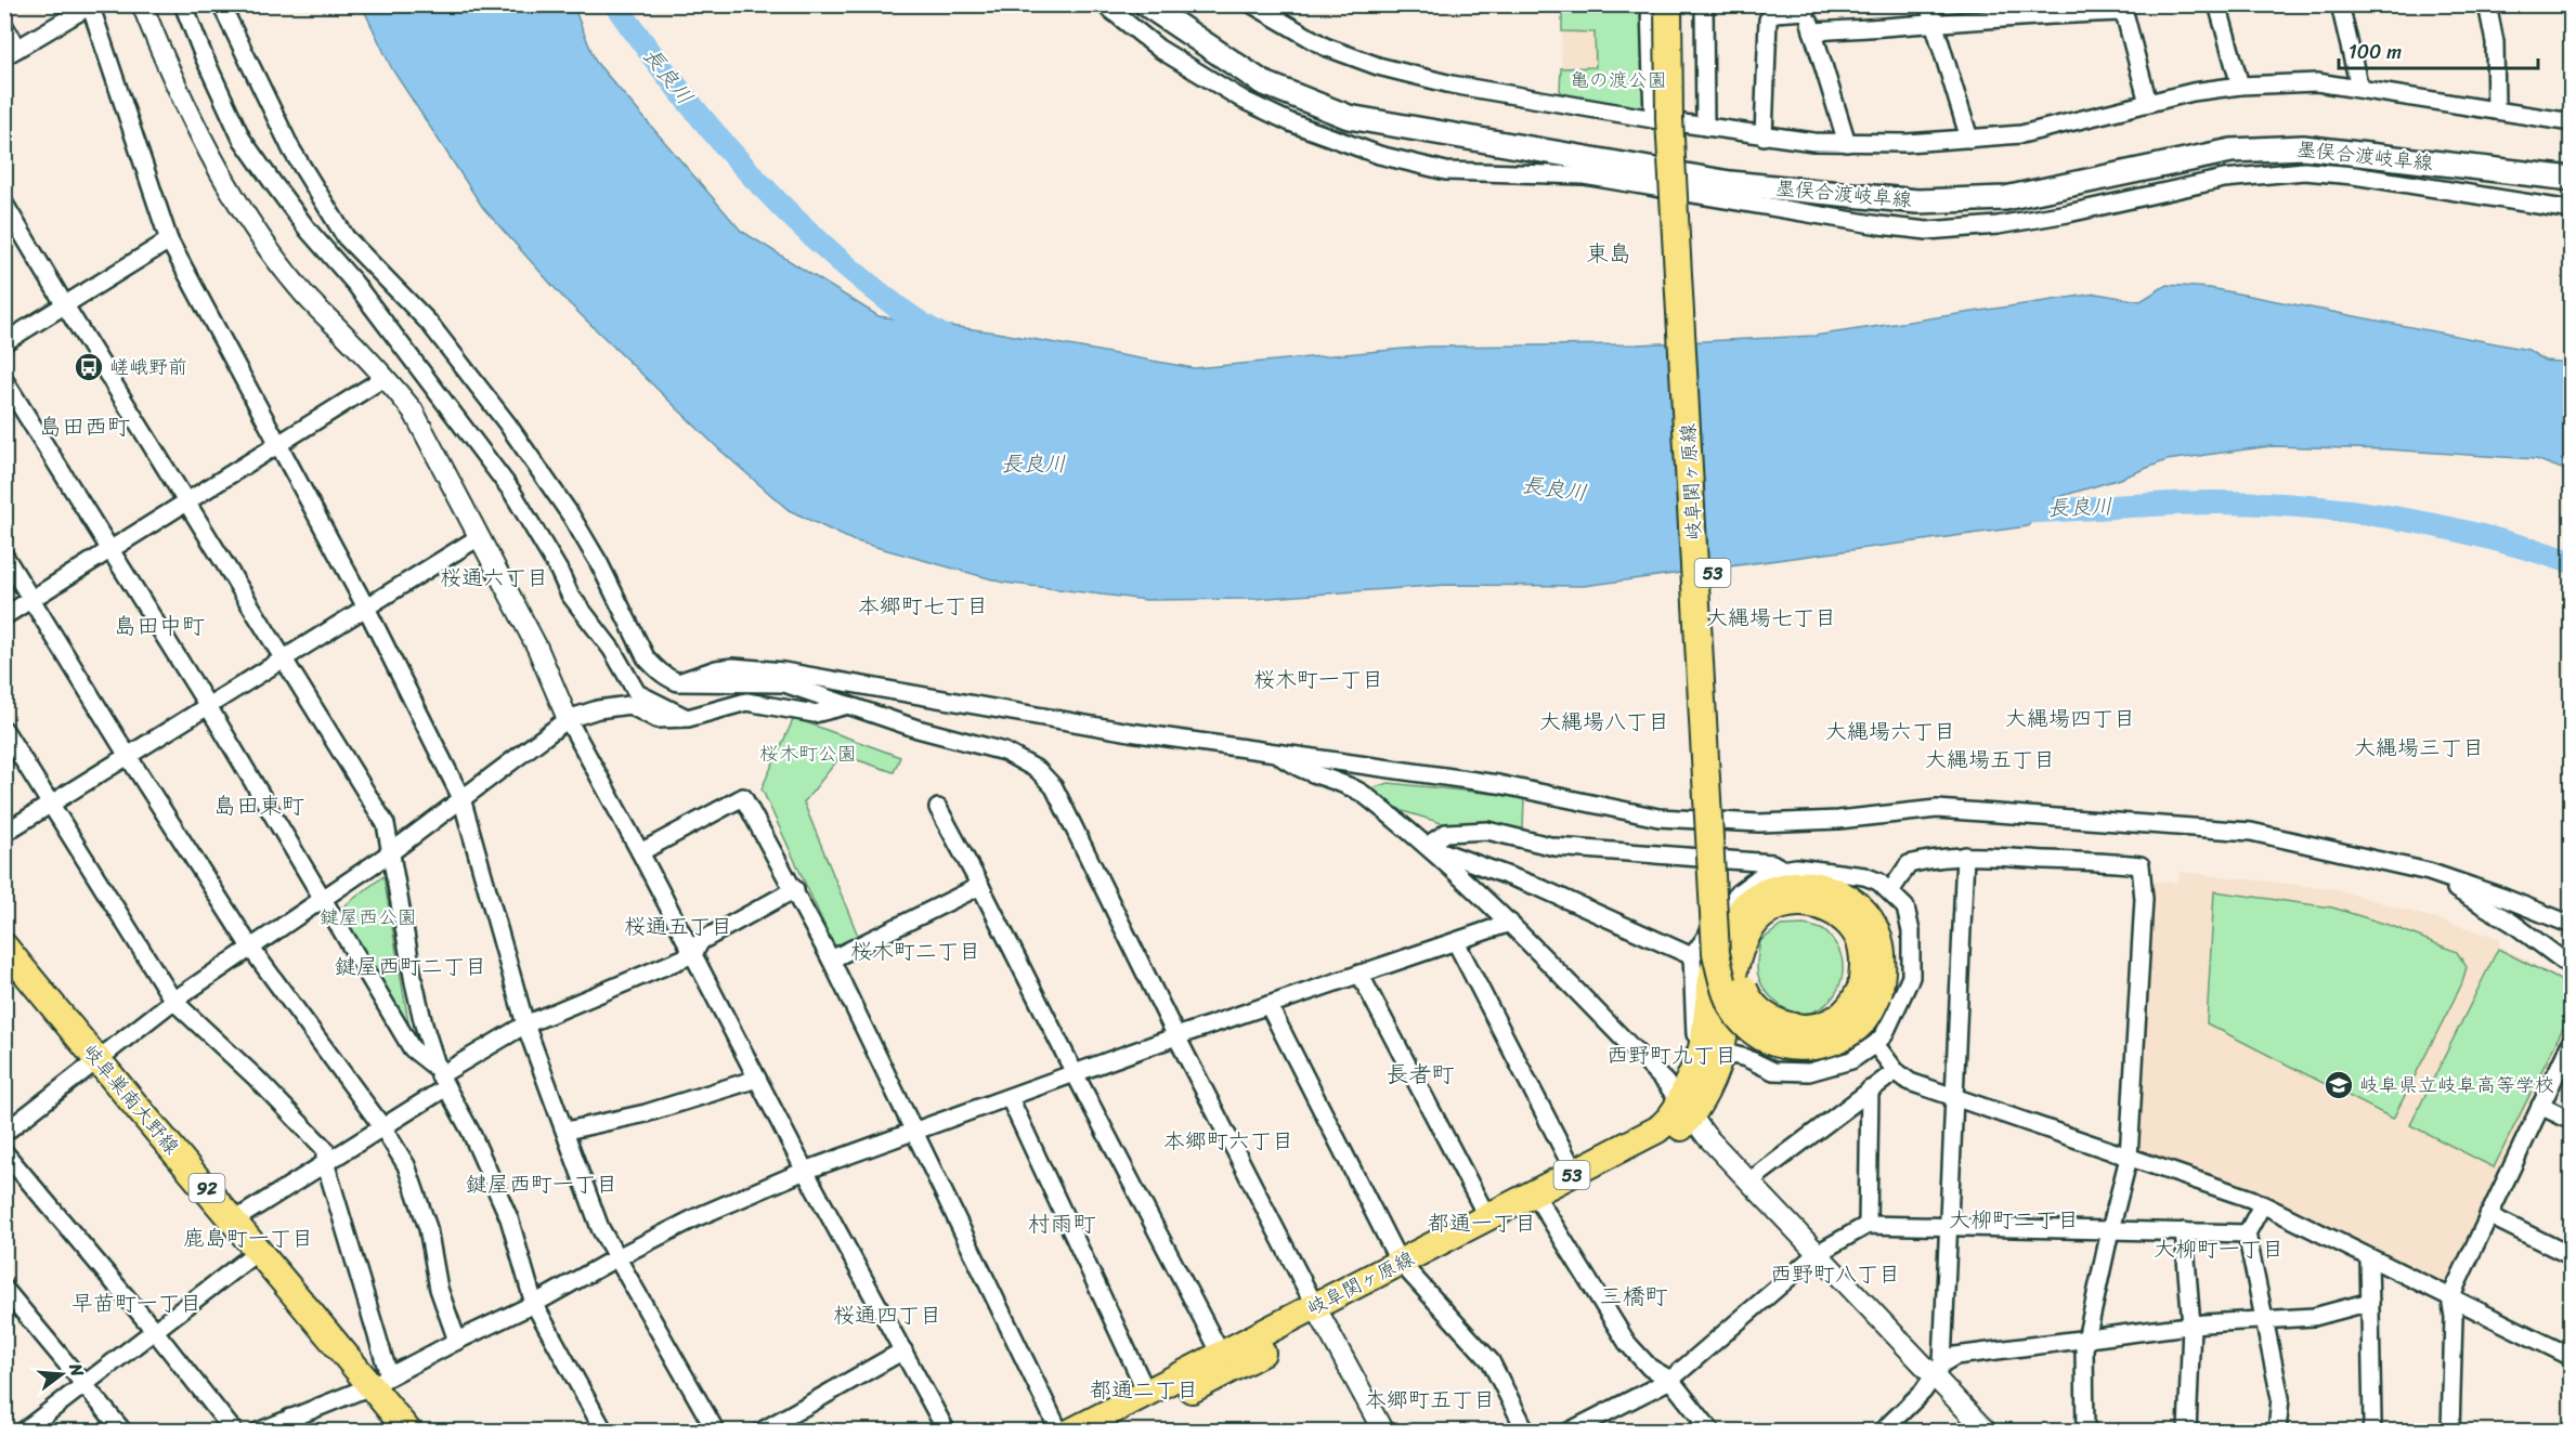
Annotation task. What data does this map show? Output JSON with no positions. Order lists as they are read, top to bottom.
{
  "streets": {
    "main road": [
      "墨俣合渡岐阜線",
      "岐阜関ヶ原線",
      "53",
      "岐阜巣南大野線",
      "92"
    ]
  },
  "districts": [
    "東島",
    "島田西町",
    "桜通六丁目",
    "本郷町七丁目",
    "大縄場七丁目",
    "島田中町",
    "桜木町一丁目",
    "大縄場四丁目",
    "大縄場八丁目",
    "大縄場六丁目",
    "大縄場三丁目",
    "大縄場五丁目",
    "島田東町",
    "桜通五丁目",
    "桜木町二丁目",
    "鍵屋西町二丁目",
    "西野町九丁目",
    "長者町",
    "本郷町六丁目",
    "鍵屋西町一丁目",
    "大柳町二丁目",
    "都通一丁目",
    "村雨町",
    "鹿島町一丁目",
    "大柳町一丁目",
    "西野町八丁目",
    "三橋町",
    "早苗町一丁目",
    "桜通四丁目",
    "都通二丁目",
    "本郷町五丁目"
  ],
  "water": ["長良川"],
  "parks": ["亀の渡公園", "桜木町公園", "鍵屋西公園"],
  "places": {
    "bus stop": ["嵯峨野前"],
    "school or university": ["岐阜県立岐阜高等学校"]
  },
  "scale_bar": "100 m",
  "north": "right"
}
